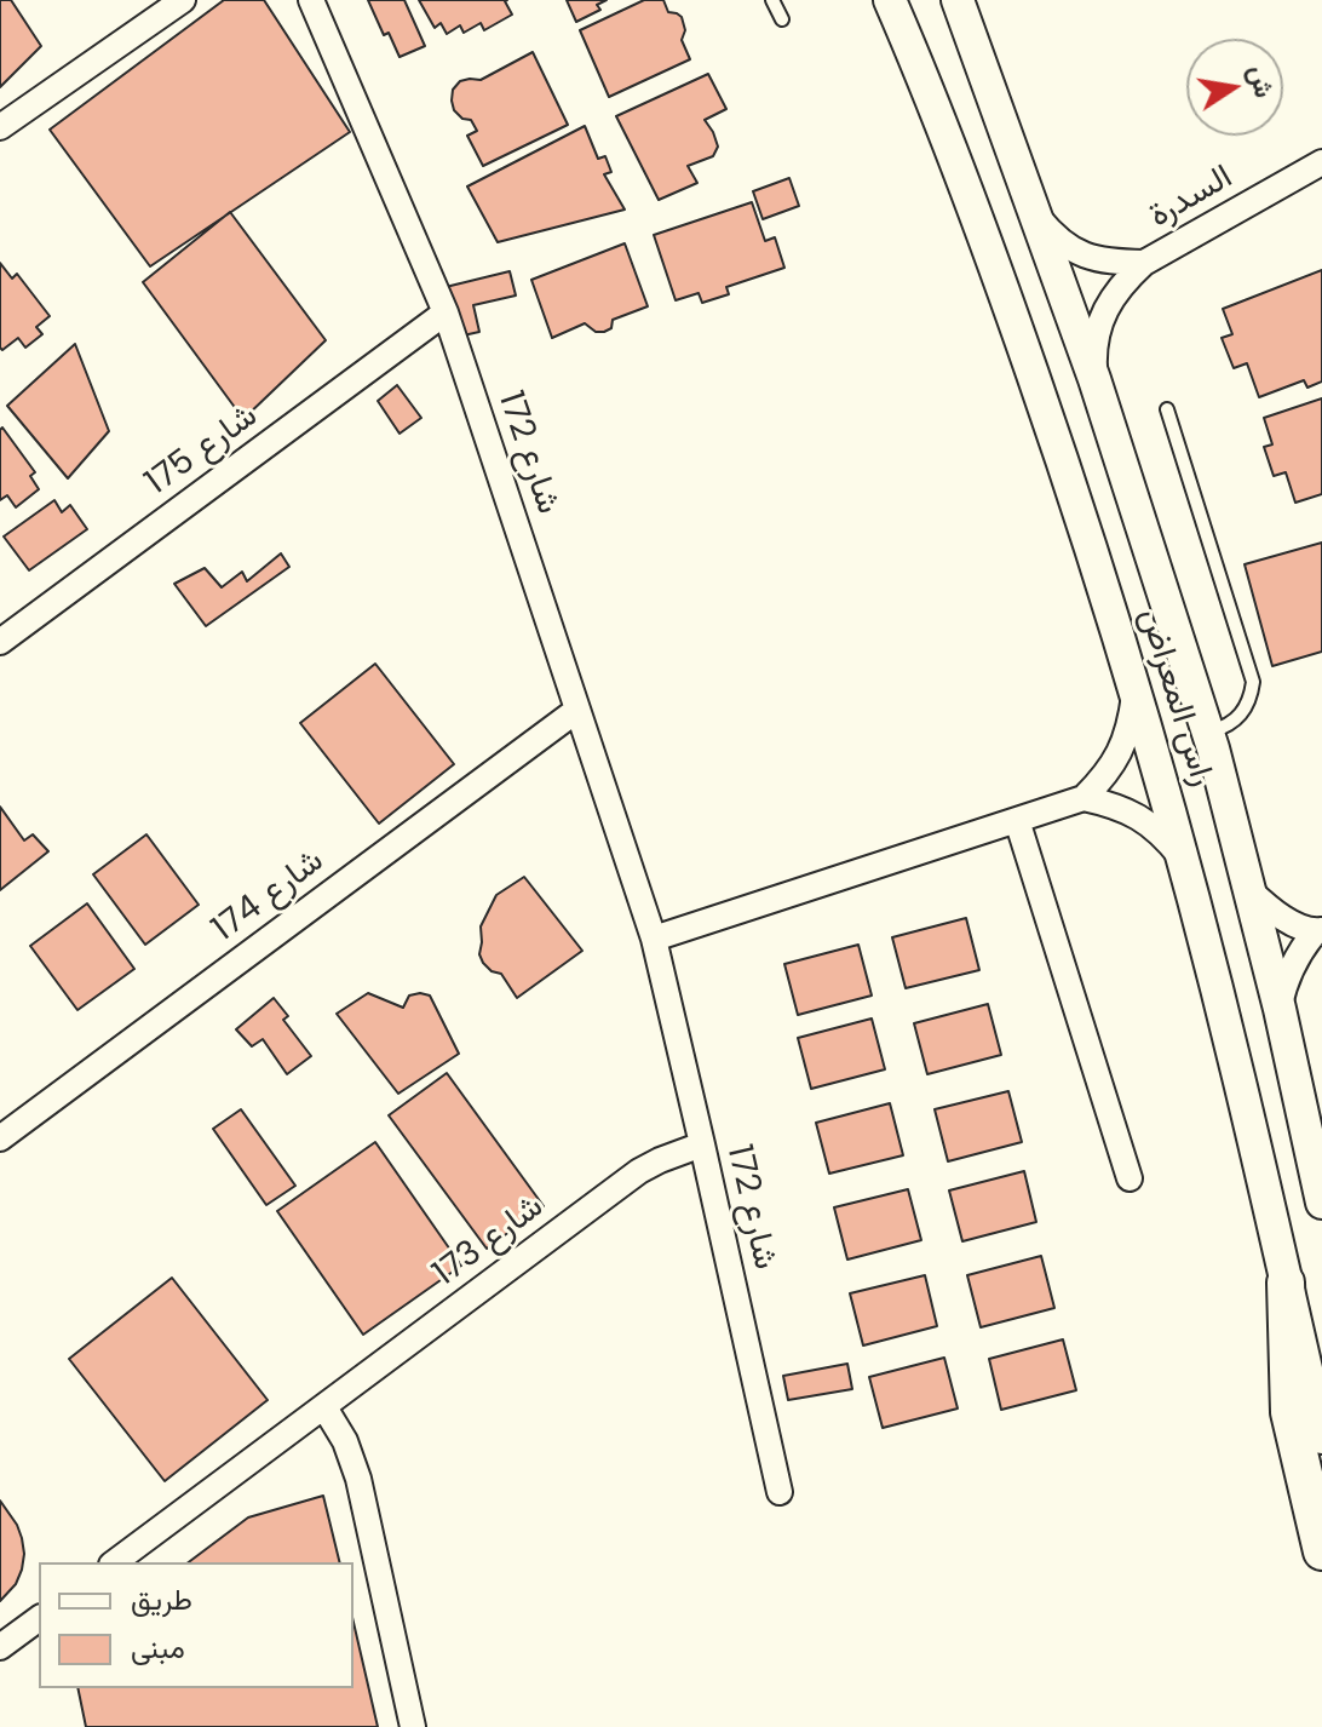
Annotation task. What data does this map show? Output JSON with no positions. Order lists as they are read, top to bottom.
{
  "streets": {
    "street": [
      "السدرة",
      "شارع 175",
      "شارع 172",
      "راس المعراض",
      "شارع 174",
      "شارع 173"
    ]
  },
  "crossings": [
    ["السدرة", "راس المعراض"],
    ["شارع 175", "شارع 172"],
    ["شارع 172", "شارع 174"],
    ["شارع 172", "شارع 173"]
  ],
  "legend": ["طريق", "مبنى"],
  "north": "right"
}
